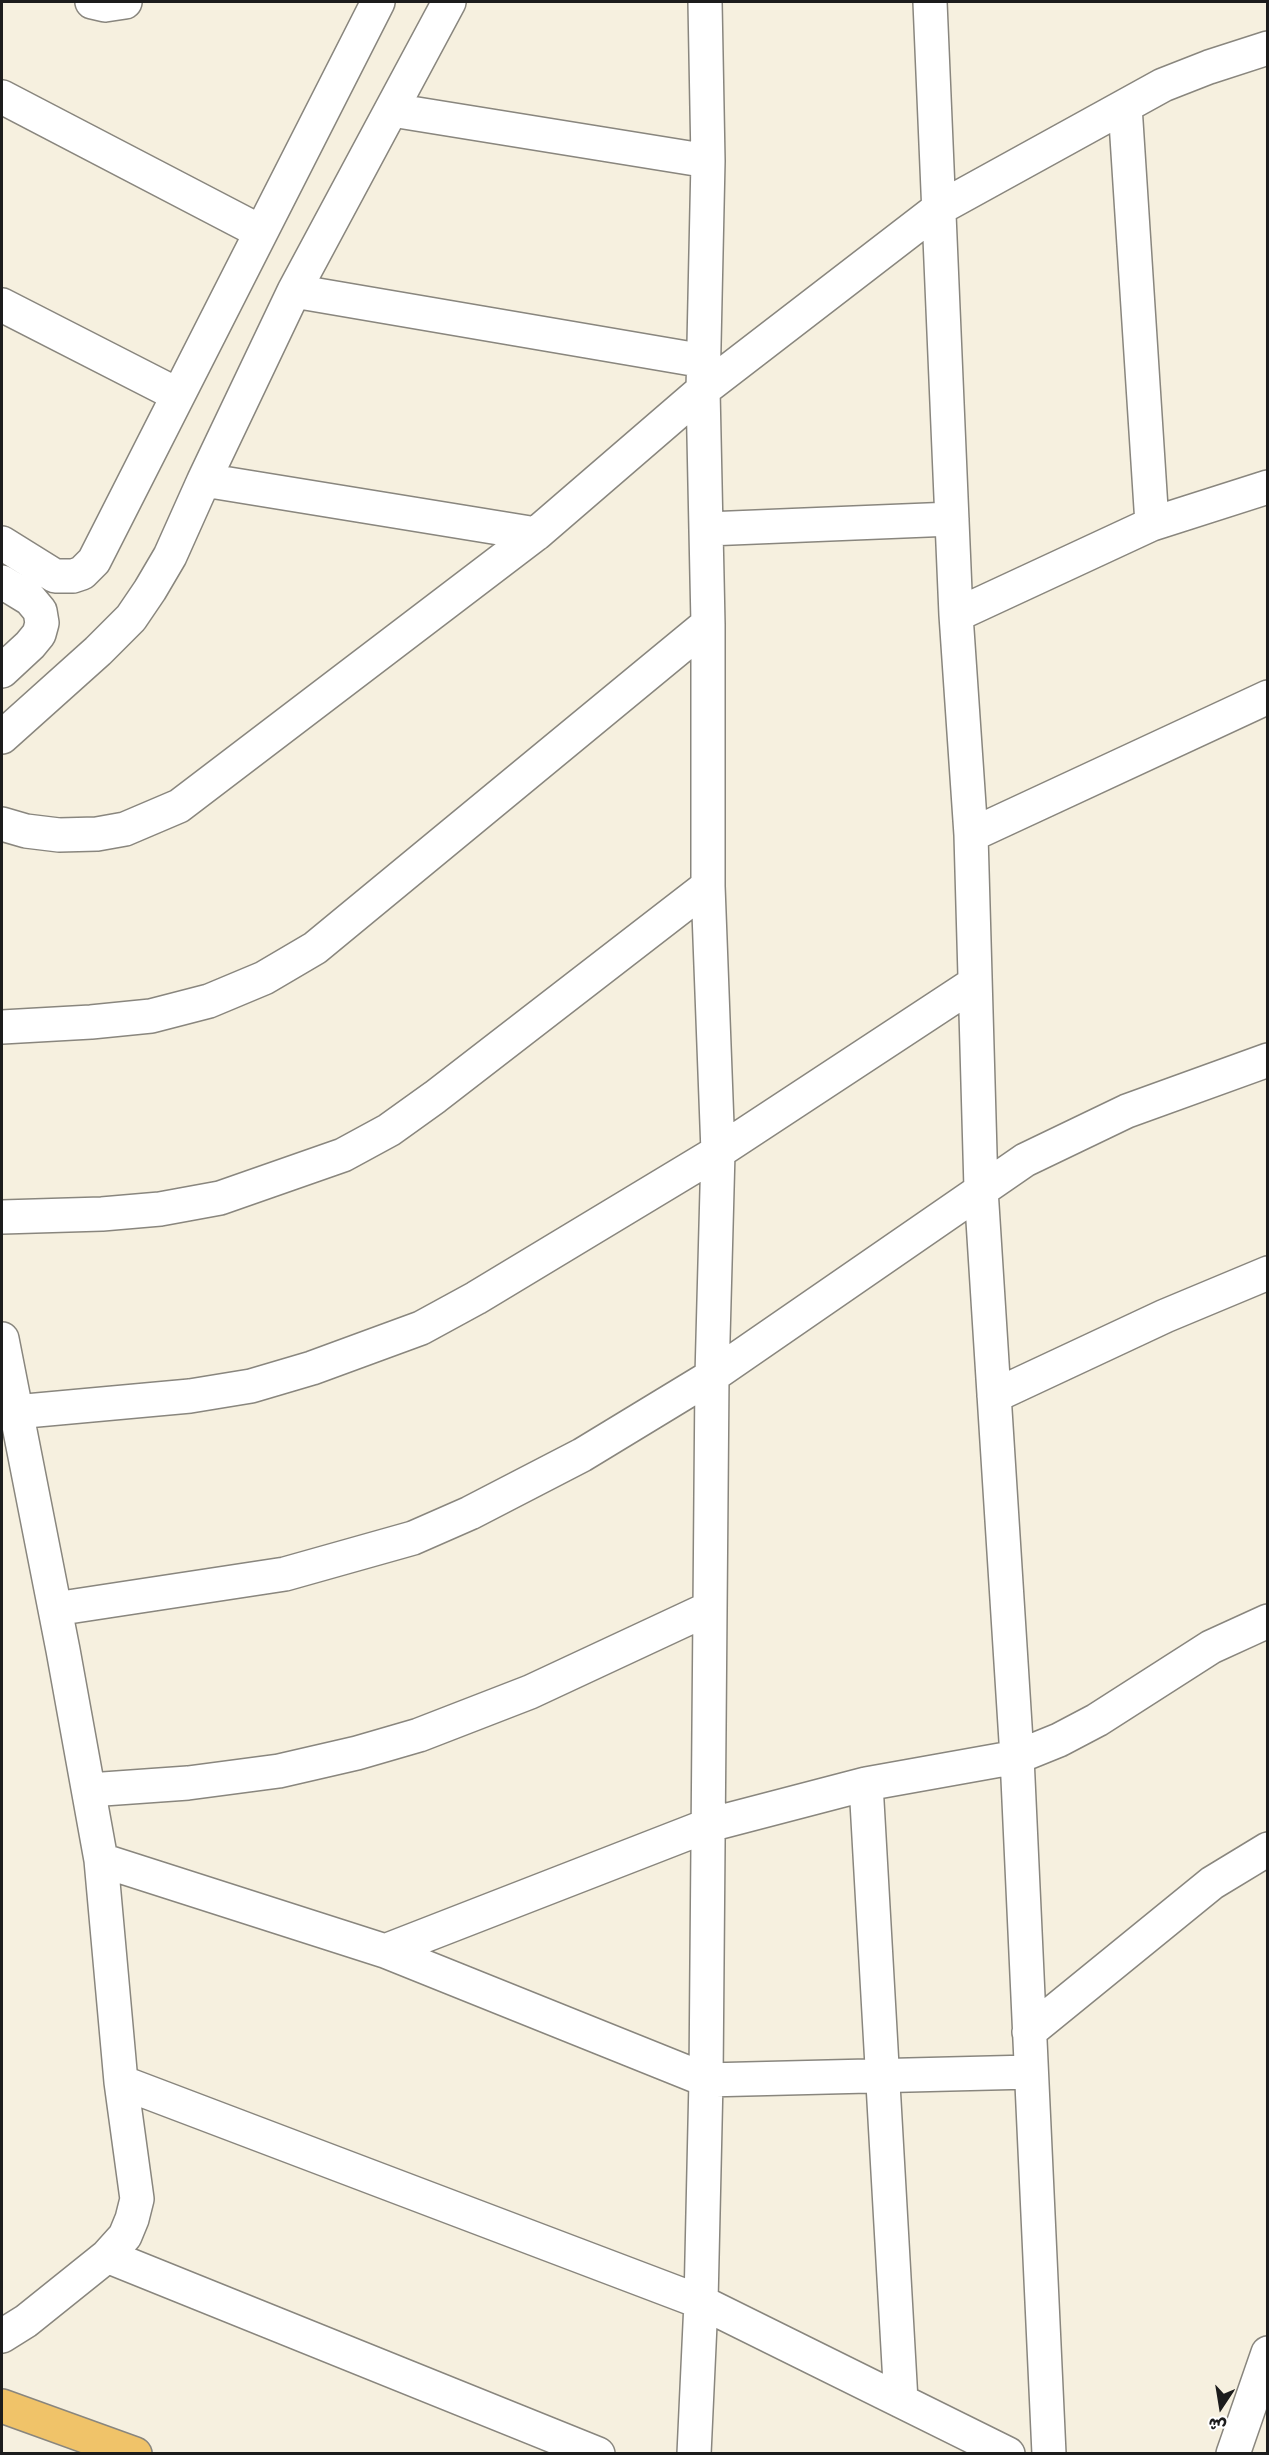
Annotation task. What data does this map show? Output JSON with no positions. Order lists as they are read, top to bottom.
{
  "north": "bottom"
}
